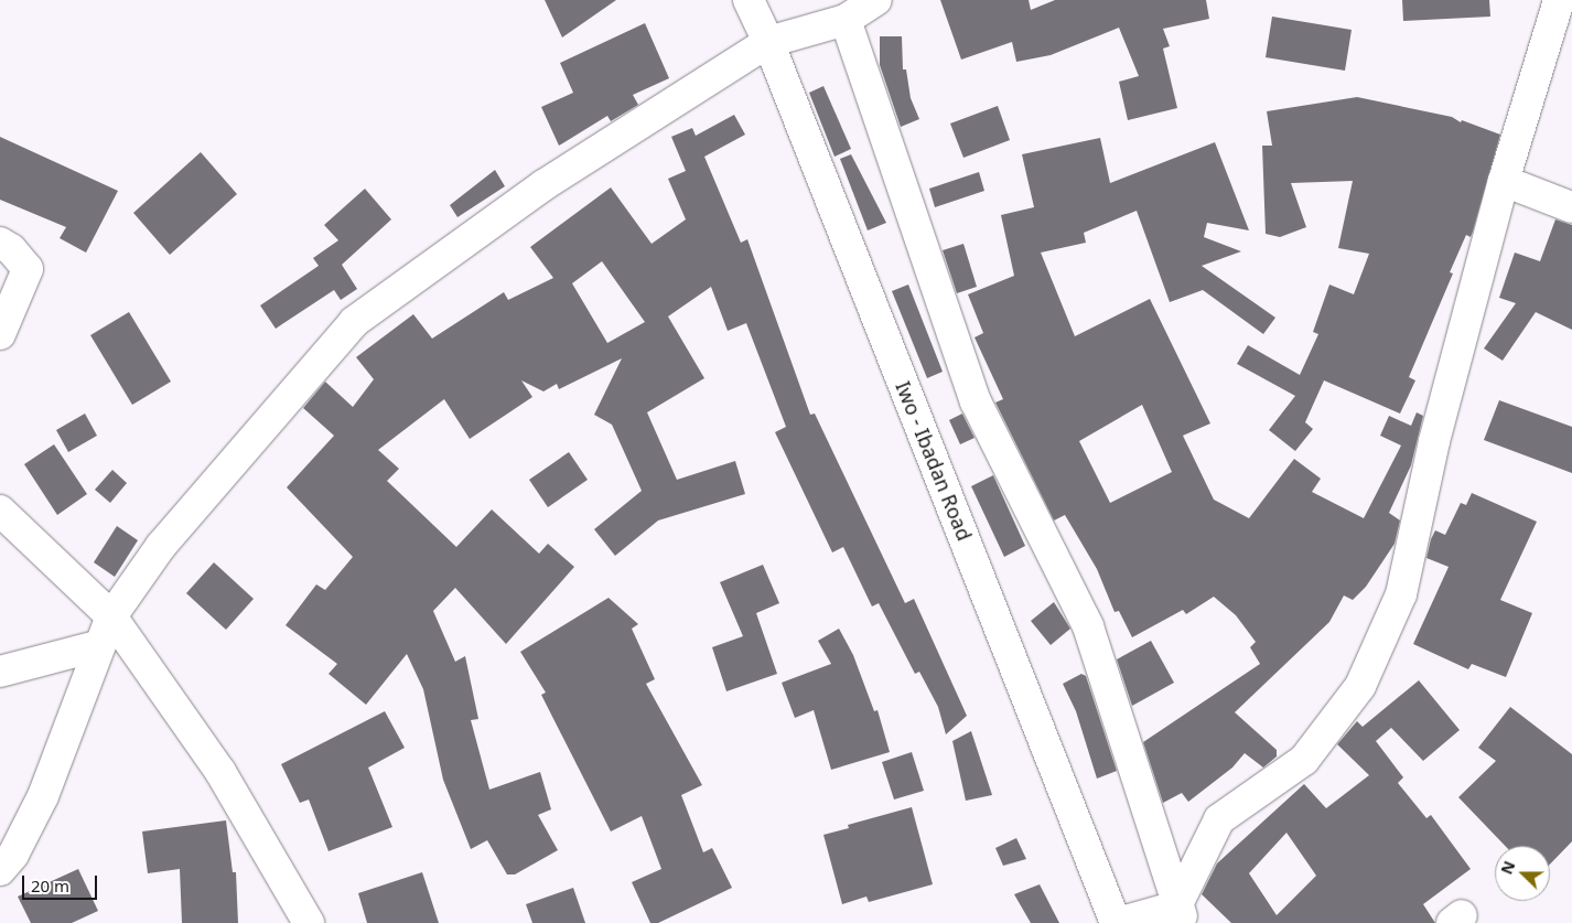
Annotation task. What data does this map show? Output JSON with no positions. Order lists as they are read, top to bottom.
{
  "streets": {
    "street": ["Iwo - Ibadan Road"]
  },
  "scale_bar": "20 m",
  "north": "left"
}
